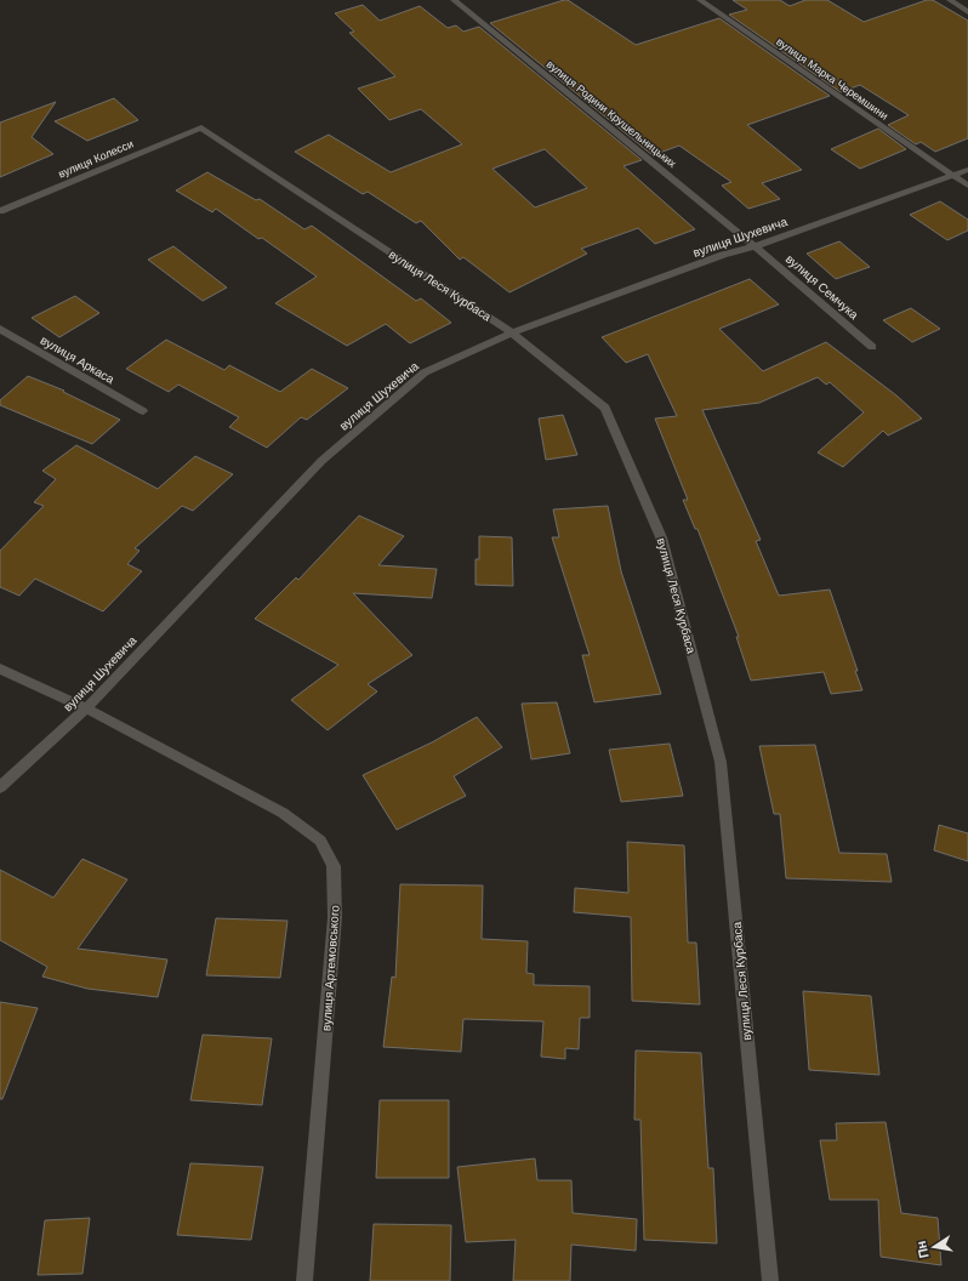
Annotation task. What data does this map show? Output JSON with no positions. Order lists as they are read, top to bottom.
{
  "streets": {
    "street": [
      "вулиця Марка Черемшини",
      "вулиця Родини Крушельницьких",
      "вулиця Колесси",
      "вулиця Шухевича",
      "вулиця Леся Курбаса",
      "вулиця Семчука",
      "вулиця Аркаса",
      "вулиця Артемовського"
    ]
  },
  "crossings": [
    ["вулиця Марка Черемшини", "вулиця Шухевича"],
    ["вулиця Родини Крушельницьких", "вулиця Шухевича"],
    ["вулиця Родини Крушельницьких", "вулиця Семчука"],
    ["вулиця Колесси", "вулиця Леся Курбаса"],
    ["вулиця Шухевича", "вулиця Леся Курбаса"],
    ["вулиця Шухевича", "вулиця Семчука"],
    ["вулиця Шухевича", "вулиця Артемовського"]
  ],
  "north": "left"
}
